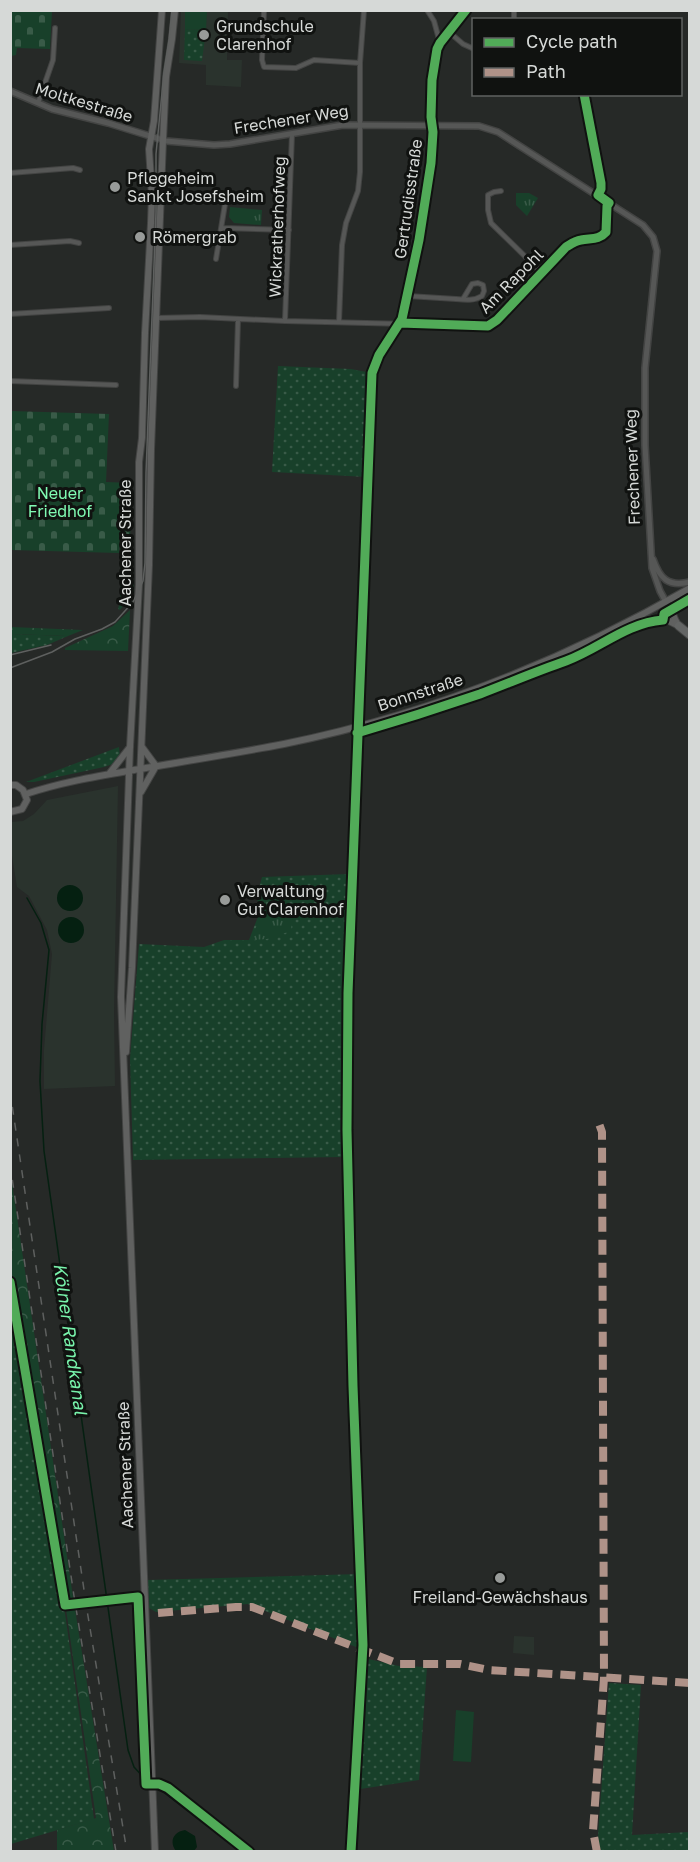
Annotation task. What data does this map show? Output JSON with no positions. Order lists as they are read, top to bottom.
{
  "streets": {
    "main road": ["Aachener Straße", "Bonnstraße"],
    "street": [
      "Moltkestraße",
      "Frechener Weg",
      "Gertrudisstraße",
      "Wickratherhofweg",
      "Am Rapohl"
    ]
  },
  "crossings": [
    ["Moltkestraße", "Frechener Weg"],
    ["Moltkestraße", "Aachener Straße"],
    ["Frechener Weg", "Gertrudisstraße"],
    ["Frechener Weg", "Wickratherhofweg"],
    ["Frechener Weg", "Am Rapohl"],
    ["Frechener Weg", "Aachener Straße"],
    ["Frechener Weg", "Bonnstraße"],
    ["Gertrudisstraße", "Am Rapohl"],
    ["Wickratherhofweg", "Am Rapohl"],
    ["Am Rapohl", "Aachener Straße"],
    ["Aachener Straße", "Bonnstraße"]
  ],
  "water": ["Kölner Randkanal"],
  "parks": ["Neuer Friedhof"],
  "places": [
    "Grundschule Clarenhof",
    "Pflegeheim Sankt Josefsheim",
    "Römergrab",
    "Verwaltung Gut Clarenhof",
    "Freiland-Gewächshaus"
  ],
  "legend": ["Cycle path", "Path"]
}
